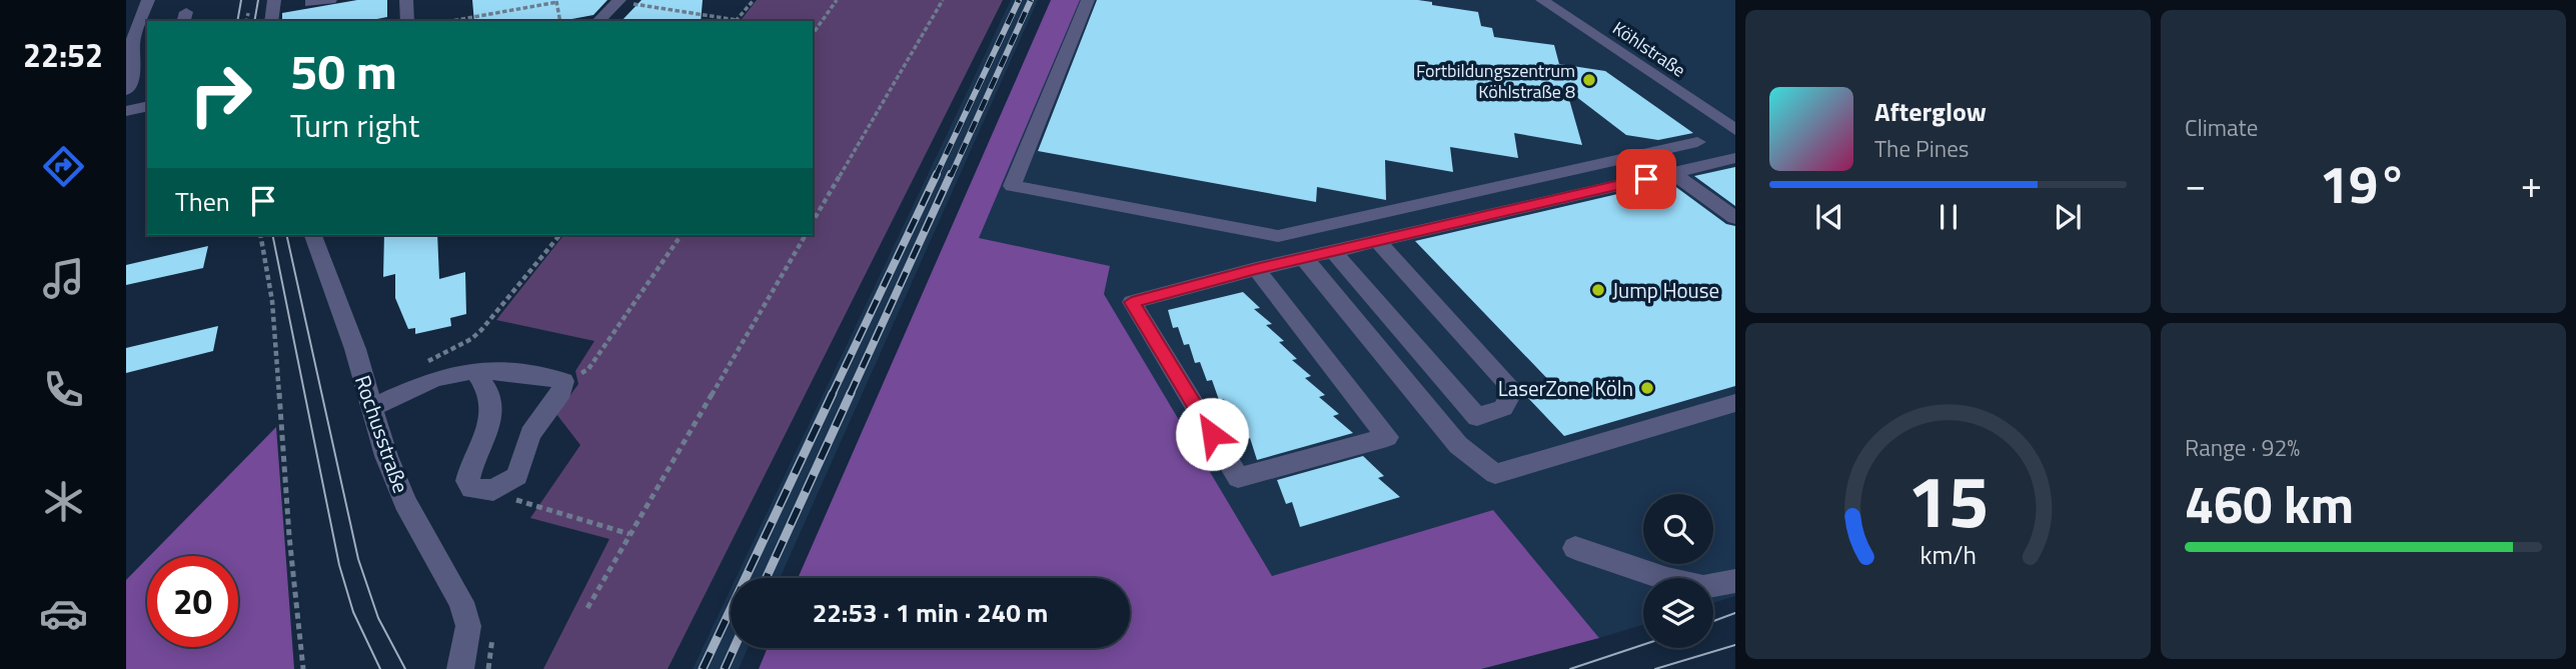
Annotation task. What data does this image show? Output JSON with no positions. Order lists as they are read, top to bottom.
{
  "streets": {
    "street": ["Köhlstraße", "Rochusstraße"]
  },
  "places": ["Fortbildungszentrum Köhlstraße 8", "Jump House", "LaserZone Köln"],
  "page": {
    "tabs": "22:52",
    "tile": [
      "Climate",
      ["Range · 92%", "460 km"]
    ],
    "turn": ["50 m", "Turn right"],
    "song": ["Afterglow", "The Pines"],
    "heat": ["−", "19°", "+"],
    "then": "Then",
    "limit": "20",
    "trip": "22:53 · 1 min · 240 m",
    "gauge": ["15", "km/h"]
  }
}
